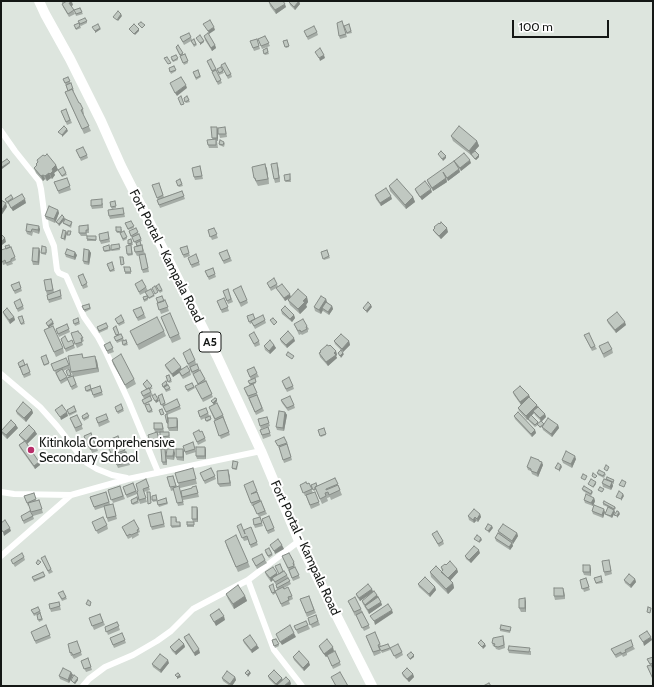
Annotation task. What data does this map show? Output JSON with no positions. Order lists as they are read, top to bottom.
{
  "streets": {
    "main road": ["Fort Portal - Kampala Road", "A5"]
  },
  "places": ["Kitinkola Comprehensive Secondary School"],
  "scale_bar": "100 m"
}
